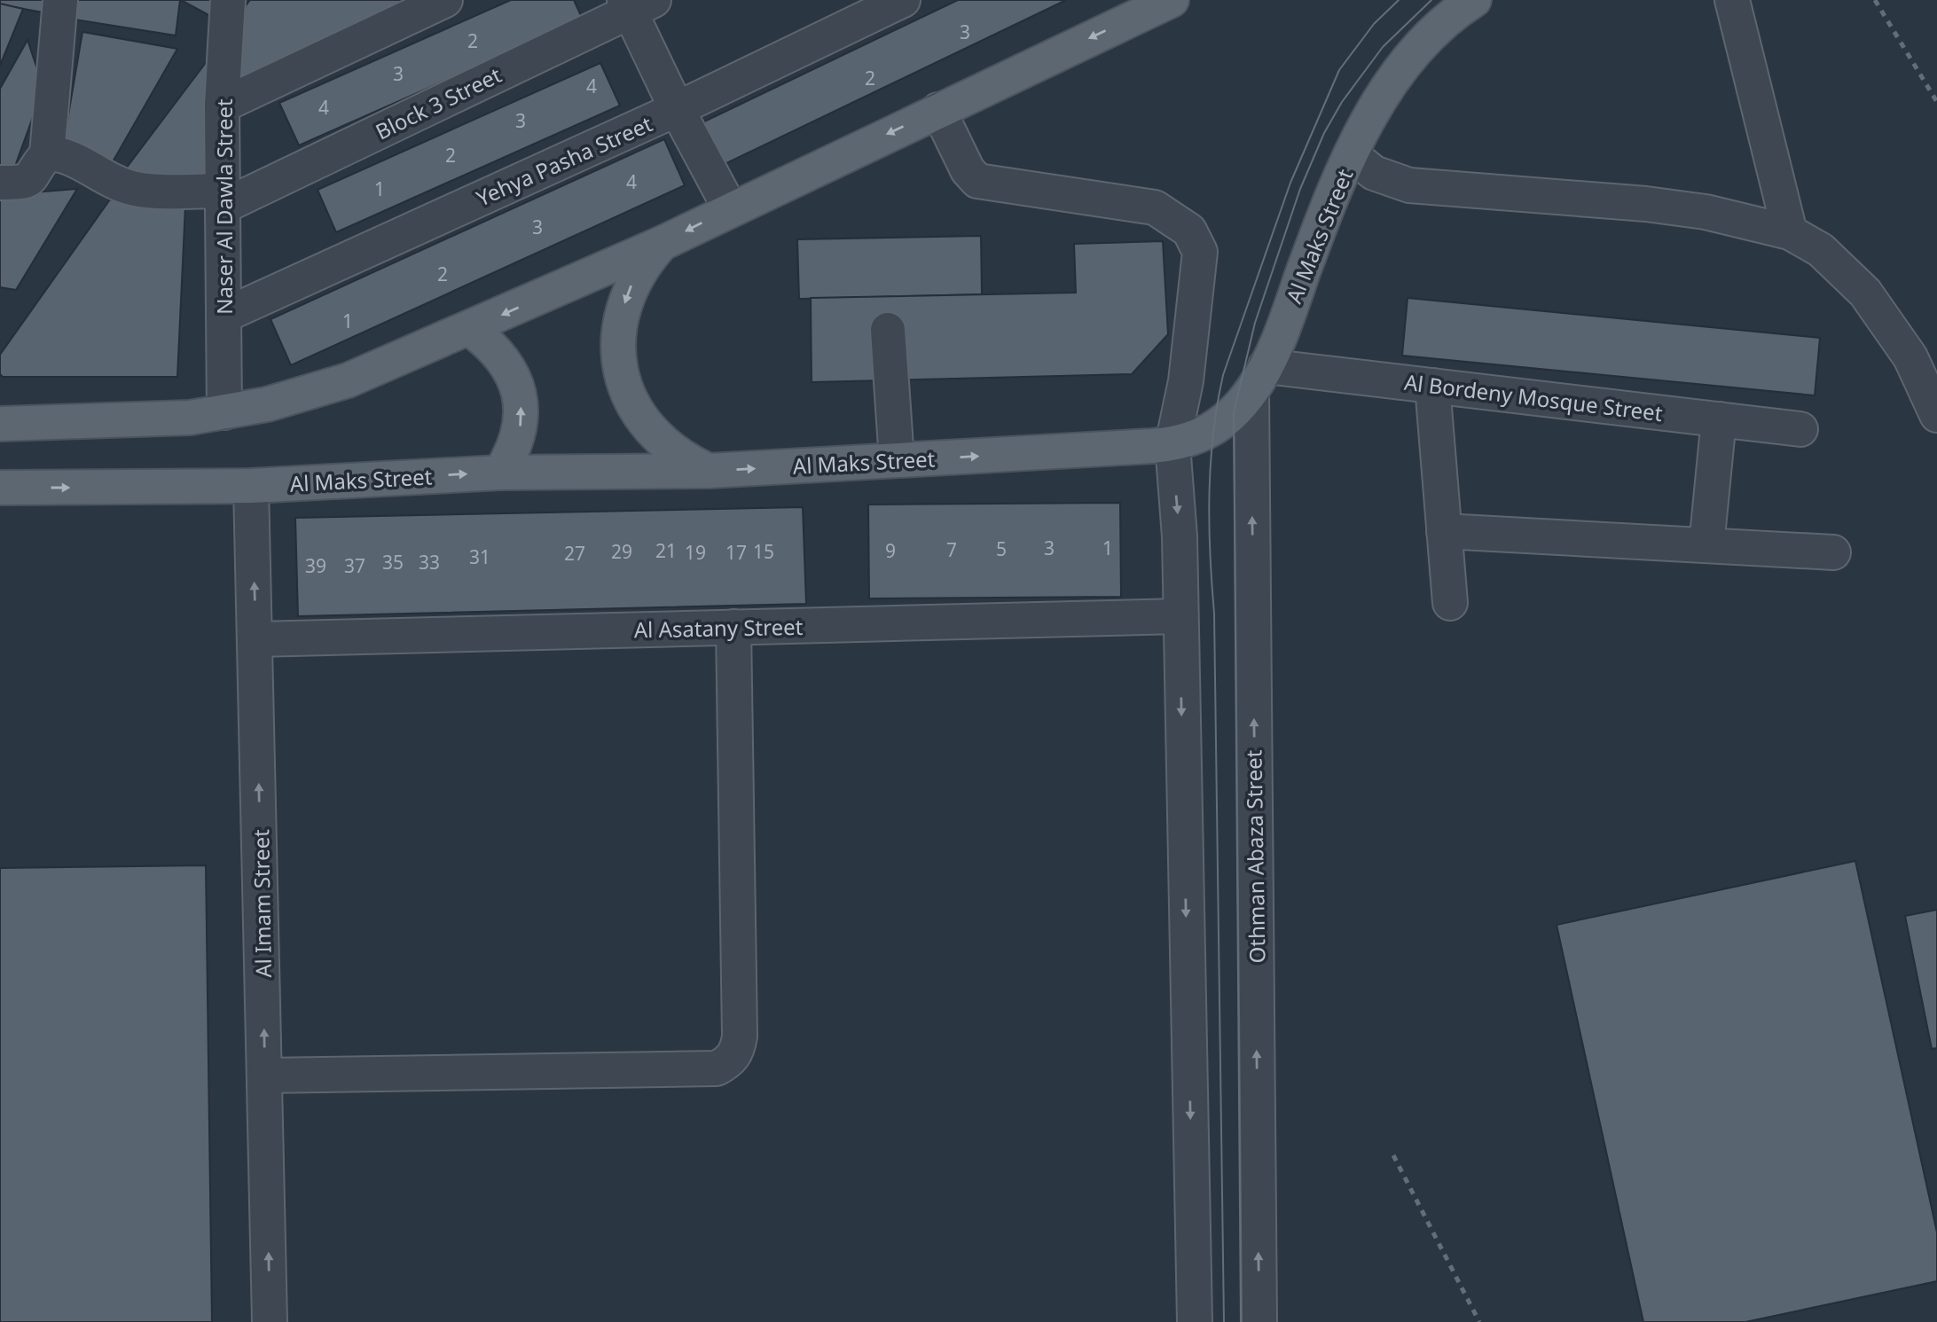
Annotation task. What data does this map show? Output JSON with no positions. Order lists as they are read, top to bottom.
{
  "streets": {
    "main road": ["Al Maks Street"],
    "street": [
      "Block 3 Street",
      "Yehya Pasha Street",
      "Naser Al Dawla Street",
      "Al Bordeny Mosque Street",
      "Al Asatany Street",
      "Othman Abaza Street",
      "Al Imam Street"
    ]
  },
  "crossings": [
    ["Block 3 Street", "Naser Al Dawla Street"],
    ["Yehya Pasha Street", "Naser Al Dawla Street"],
    ["Al Maks Street", "Al Bordeny Mosque Street"],
    ["Al Maks Street", "Othman Abaza Street"],
    ["Al Maks Street", "Al Imam Street"],
    ["Al Bordeny Mosque Street", "Othman Abaza Street"],
    ["Al Asatany Street", "Al Imam Street"]
  ],
  "one_way": ["Al Imam Street"],
  "house_numbers": [
    "3",
    "2",
    "3",
    "2",
    "4",
    "4",
    "3",
    "2",
    "4",
    "1",
    "3",
    "2",
    "1",
    "3",
    "1",
    "5",
    "7",
    "21",
    "9",
    "29",
    "15",
    "19",
    "17",
    "27",
    "31",
    "35",
    "33",
    "39",
    "37"
  ]
}
